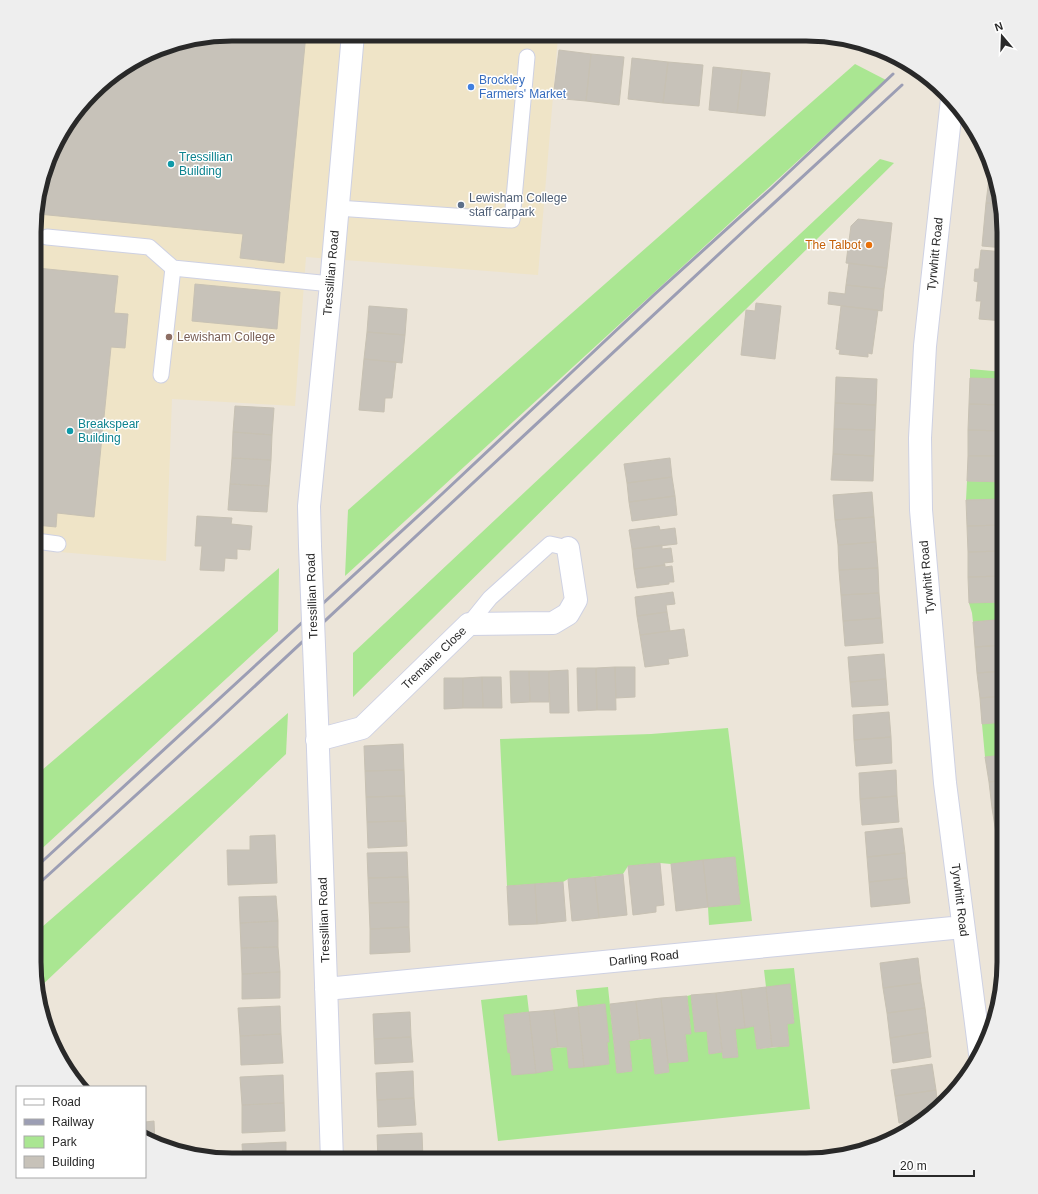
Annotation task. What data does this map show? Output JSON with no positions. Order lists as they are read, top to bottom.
{
  "streets": {
    "street": [
      "Tyrwhitt Road",
      "Tressillian Road",
      "Tremaine Close",
      "Darling Road"
    ]
  },
  "crossings": [
    ["Tyrwhitt Road", "Darling Road"],
    ["Tressillian Road", "Tremaine Close"],
    ["Tressillian Road", "Darling Road"]
  ],
  "places": [
    "Brockley Farmers' Market",
    "Tressillian Building",
    "Lewisham College staff carpark",
    "The Talbot",
    "Lewisham College",
    "Breakspear Building"
  ],
  "legend": [
    "Road",
    "Railway",
    "Park",
    "Building"
  ],
  "scale_bar": "20 m",
  "north": "top"
}
